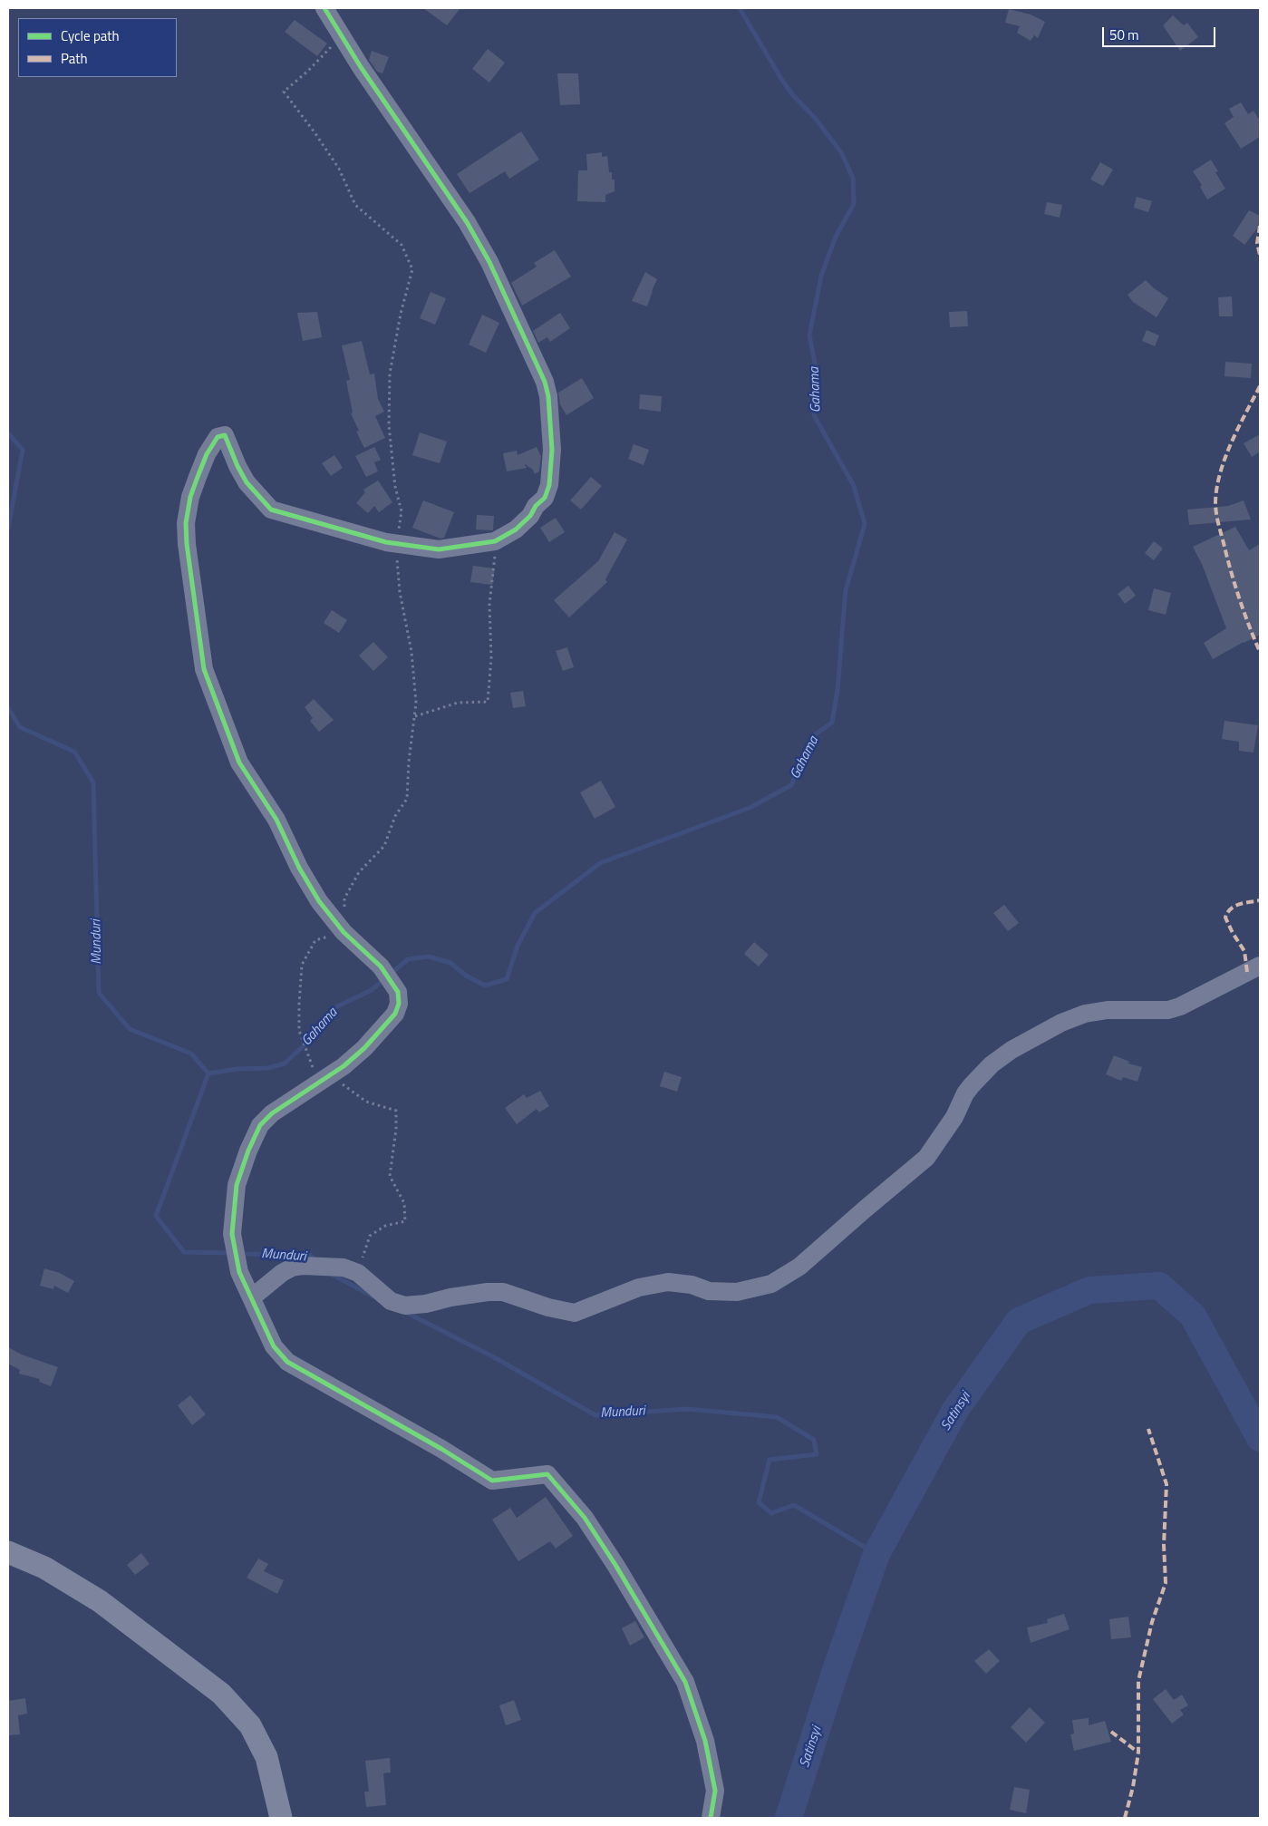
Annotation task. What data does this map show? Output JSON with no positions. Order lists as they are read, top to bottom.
{
  "water": ["Gahama", "Munduri", "Satinsyi"],
  "legend": ["Cycle path", "Path"],
  "scale_bar": "50 m"
}
